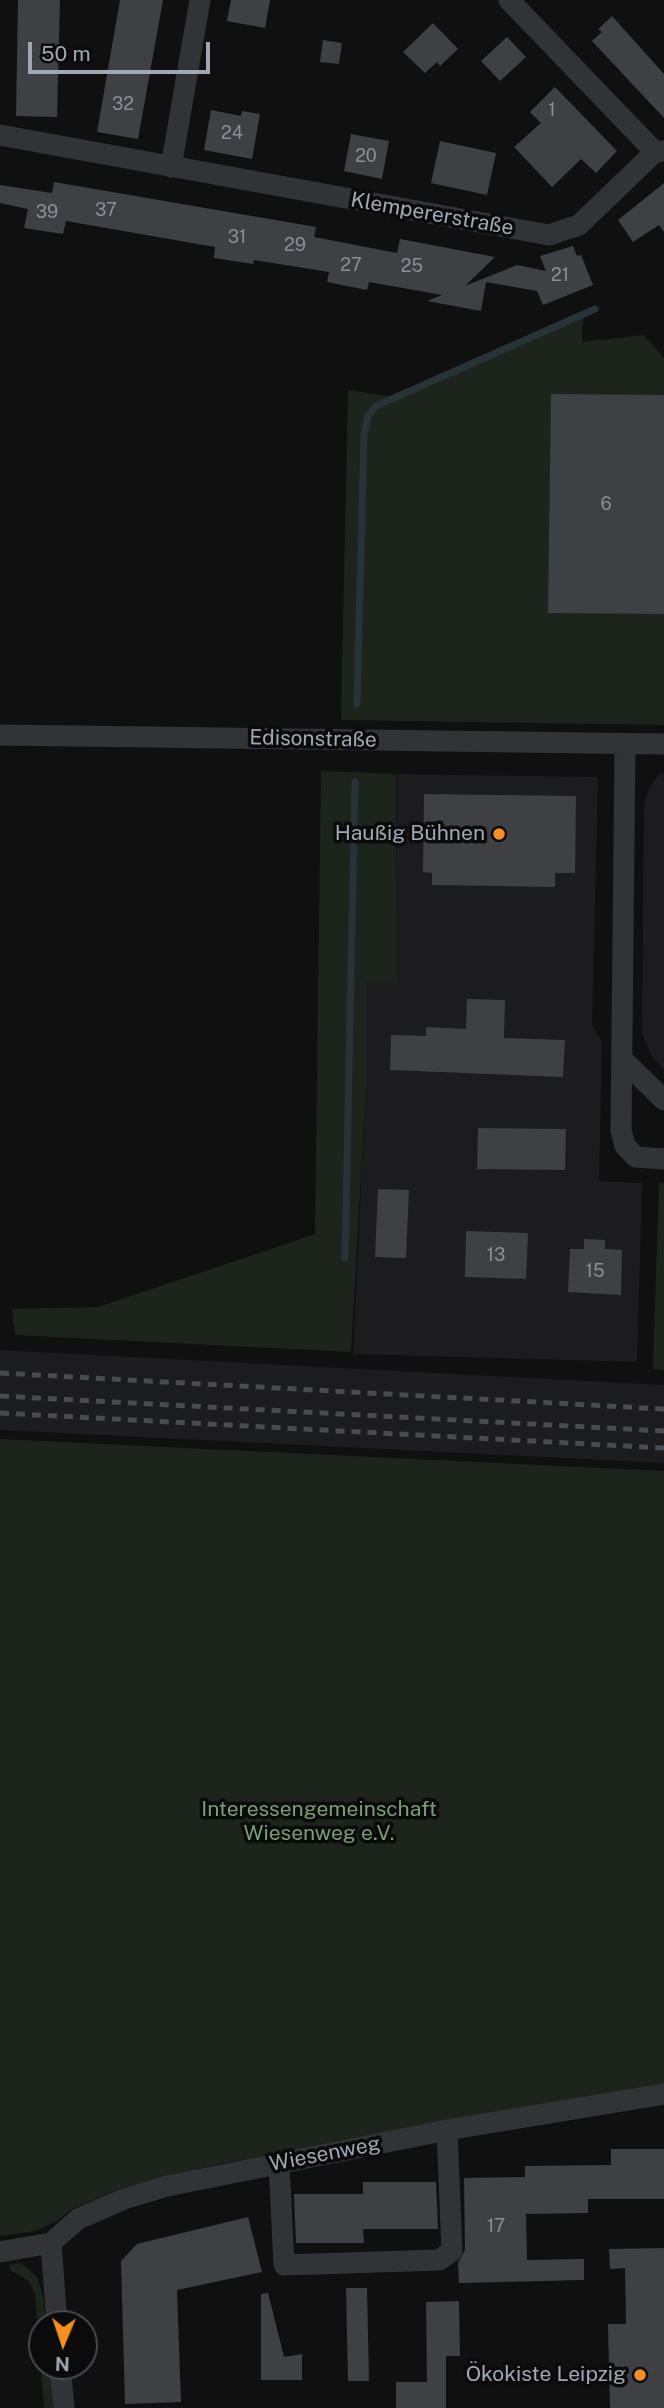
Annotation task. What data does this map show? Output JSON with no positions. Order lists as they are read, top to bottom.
{
  "streets": {
    "street": ["Klempererstraße", "Edisonstraße", "Wiesenweg"]
  },
  "parks": ["Interessengemeinschaft Wiesenweg e.V."],
  "places": ["Haußig Bühnen", "Ökokiste Leipzig"],
  "house_numbers": [
    "32",
    "1",
    "24",
    "20",
    "37",
    "39",
    "31",
    "29",
    "27",
    "25",
    "21",
    "6",
    "13",
    "15",
    "17"
  ],
  "scale_bar": "50 m",
  "north": "bottom"
}
